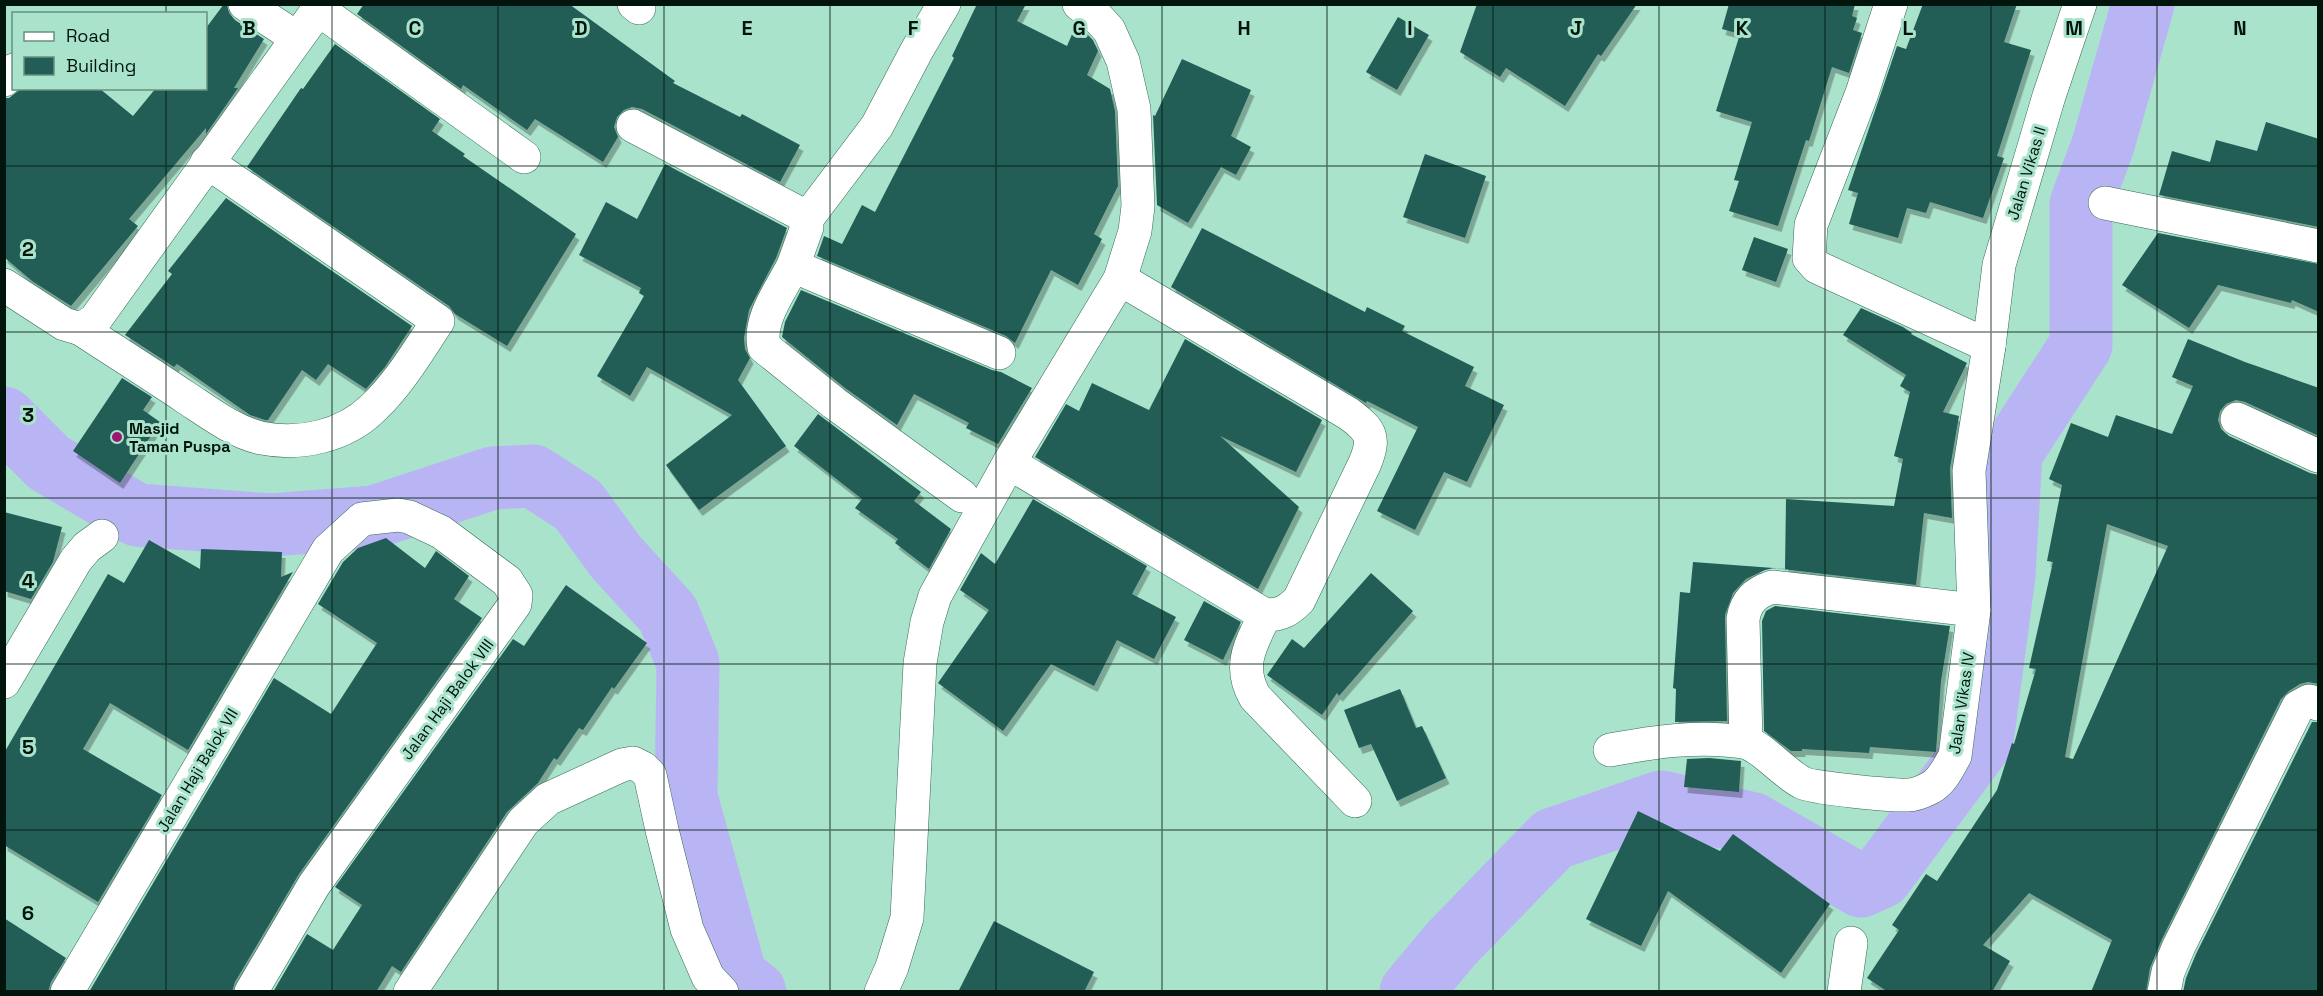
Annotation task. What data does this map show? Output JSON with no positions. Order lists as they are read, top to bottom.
{
  "streets": {
    "street": [
      "Jalan Vikas II",
      "Jalan Haji Balok VIII",
      "Jalan Vikas IV",
      "Jalan Haji Balok VII"
    ]
  },
  "crossings": [
    ["Jalan Vikas II", "Jalan Vikas IV"],
    ["Jalan Haji Balok VIII", "Jalan Haji Balok VII"]
  ],
  "places": ["Masjid Taman Puspa"],
  "legend": ["Road", "Building"],
  "grid": {
    "columns": [
      "B",
      "C",
      "D",
      "E",
      "F",
      "G",
      "H",
      "I",
      "J",
      "K",
      "L",
      "M",
      "N"
    ],
    "rows": [
      "2",
      "3",
      "4",
      "5",
      "6"
    ]
  }
}
